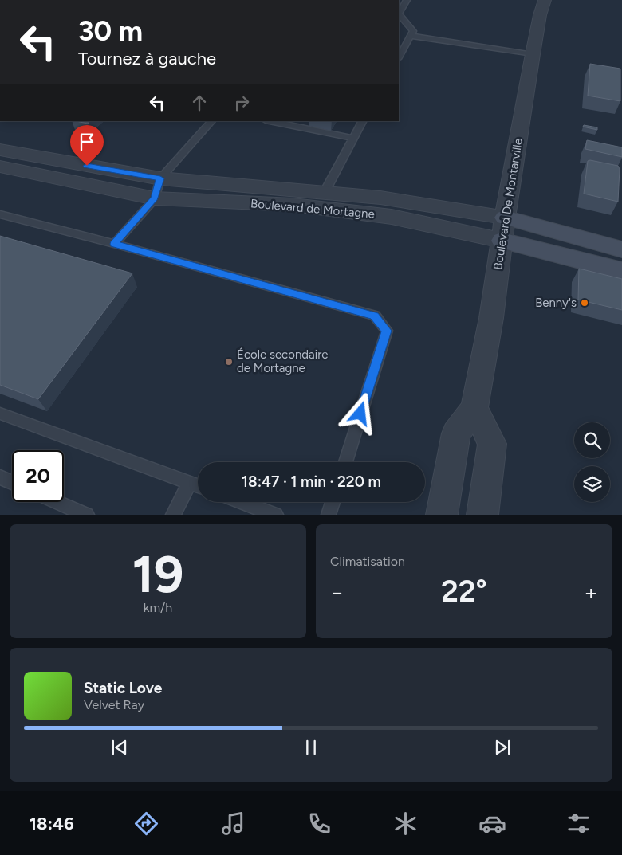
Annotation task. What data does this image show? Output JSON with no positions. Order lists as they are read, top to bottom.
{
  "streets": {
    "main road": ["Boulevard de Mortagne"],
    "street": ["Boulevard De Montarville"]
  },
  "crossings": [
    ["Boulevard De Montarville", "Boulevard de Mortagne"]
  ],
  "places": ["Benny's", "École secondaire de Mortagne"],
  "page": {
    "turn": ["30 m", "Tournez à gauche"],
    "limit": "20",
    "trip": "18:47 · 1 min · 220 m",
    "tile": [
      ["19", "km/h"],
      "Climatisation"
    ],
    "heat": ["−", "22°", "+"],
    "song": ["Static Love", "Velvet Ray"],
    "tabs": "18:46"
  }
}
